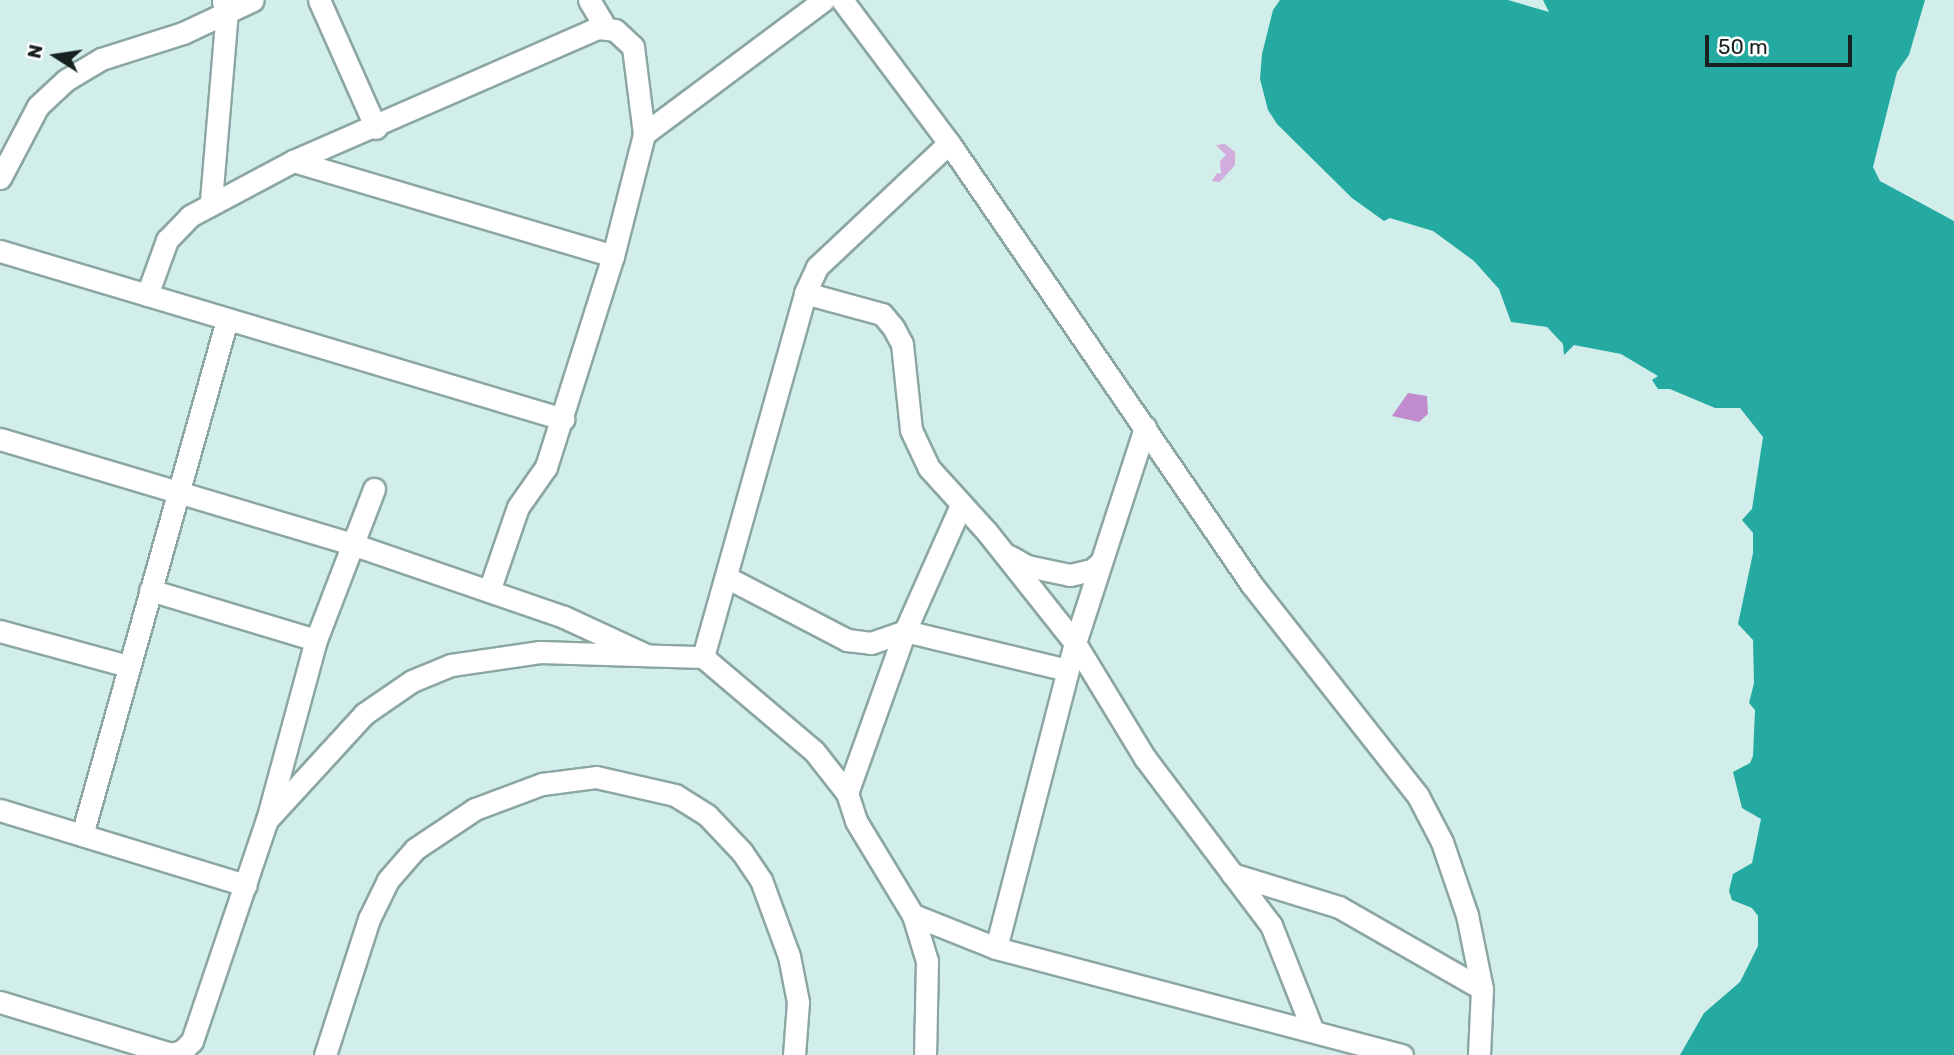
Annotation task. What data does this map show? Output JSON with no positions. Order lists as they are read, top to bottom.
{
  "scale_bar": "50 m",
  "north": "left"
}
